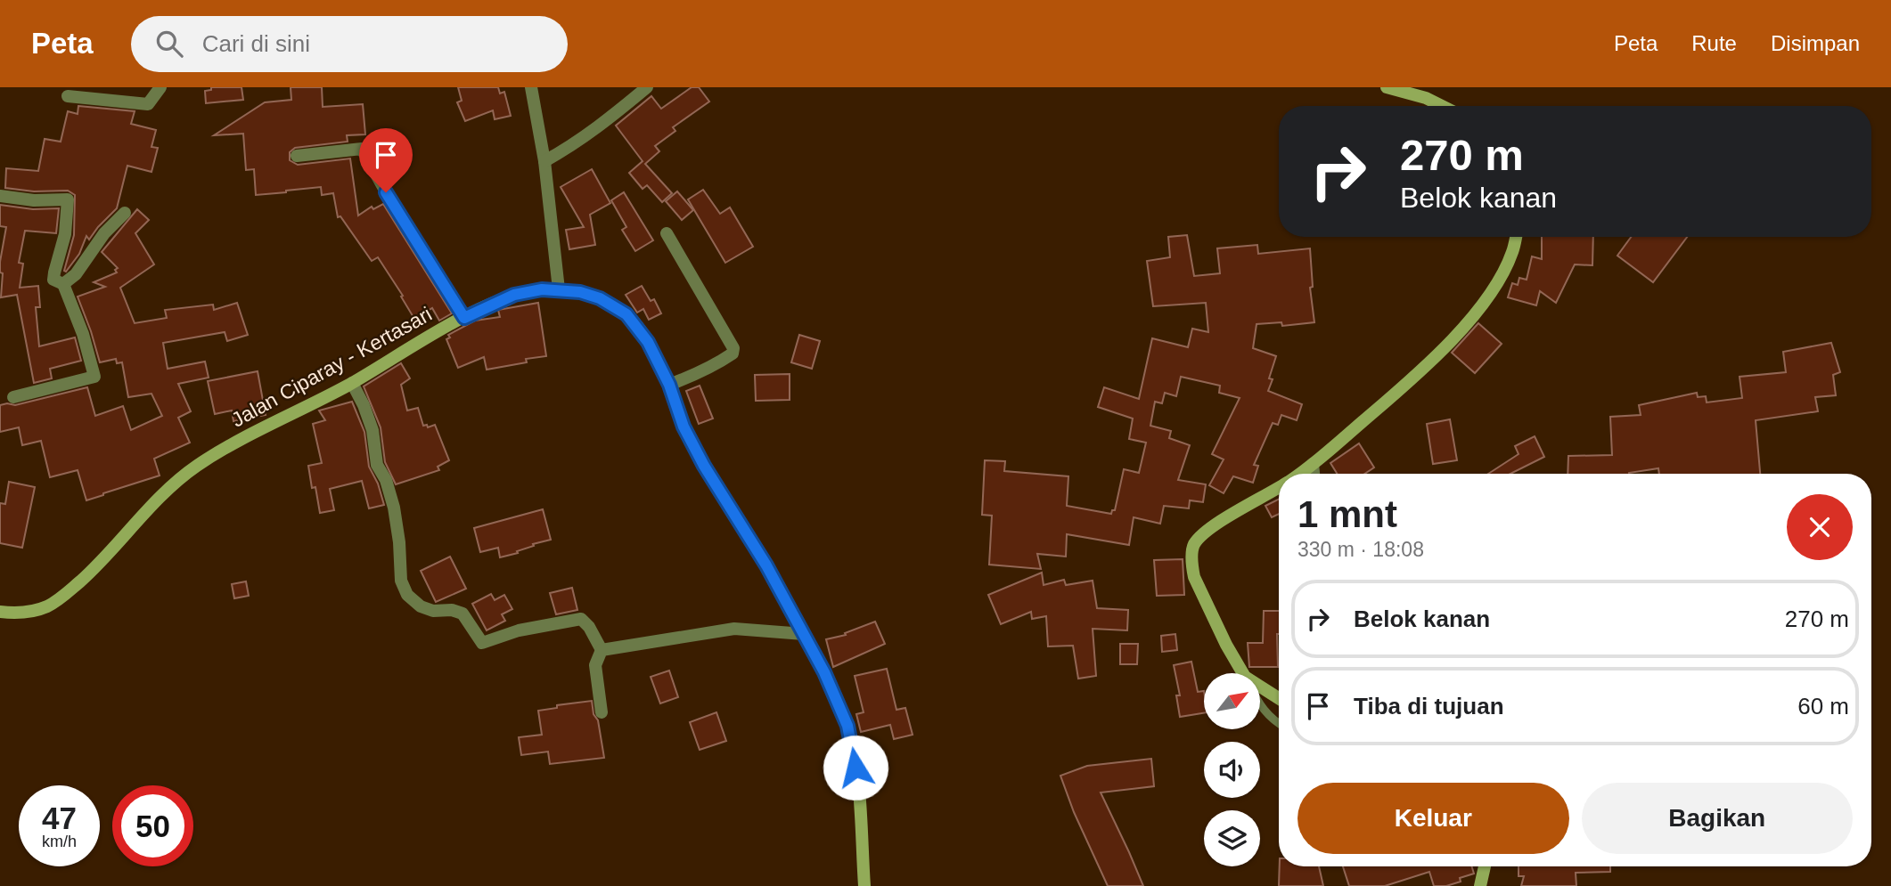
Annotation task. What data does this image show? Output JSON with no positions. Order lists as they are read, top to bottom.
{
  "streets": {
    "main road": ["Jalan Ciparay - Kertasari"]
  },
  "north": "top right",
  "page": {
    "header": "Peta",
    "search": "Cari di sini",
    "nav": ["Peta", "Rute", "Disimpan"],
    "turn": ["270 m", "Belok kanan"],
    "heading": ["1 mnt", "330 m · 18:08"],
    "list": [
      {
        "name": "Belok kanan",
        "value": "270 m"
      },
      {
        "name": "Tiba di tujuan",
        "value": "60 m"
      }
    ],
    "buttons": ["Keluar", "Bagikan"],
    "speed": "47 km/h",
    "limit": "50"
  }
}
